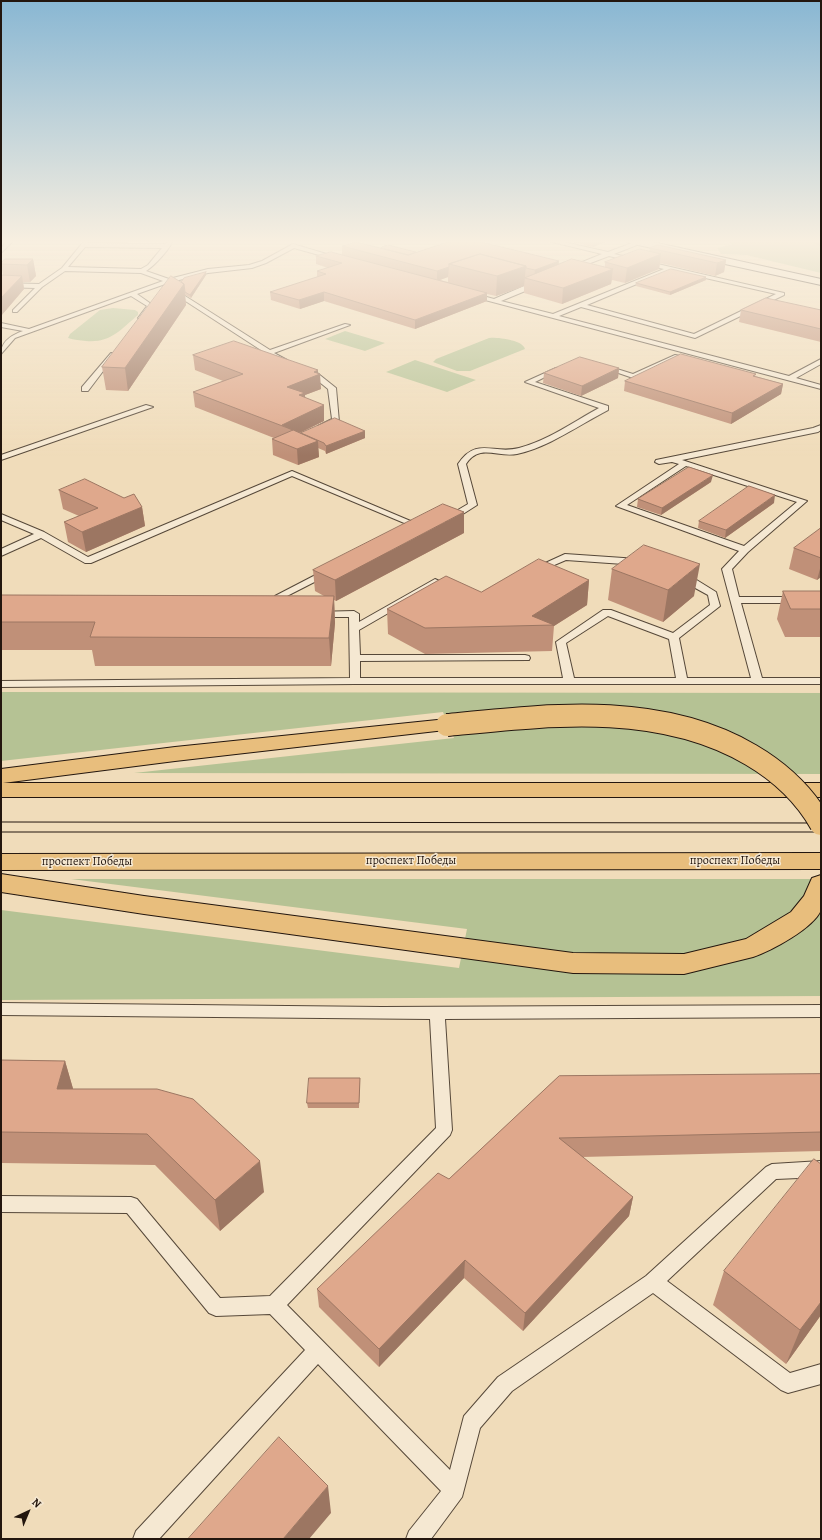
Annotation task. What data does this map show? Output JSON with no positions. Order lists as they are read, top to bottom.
{
  "streets": {
    "main road": ["проспект Победы"]
  },
  "north": "top right"
}
